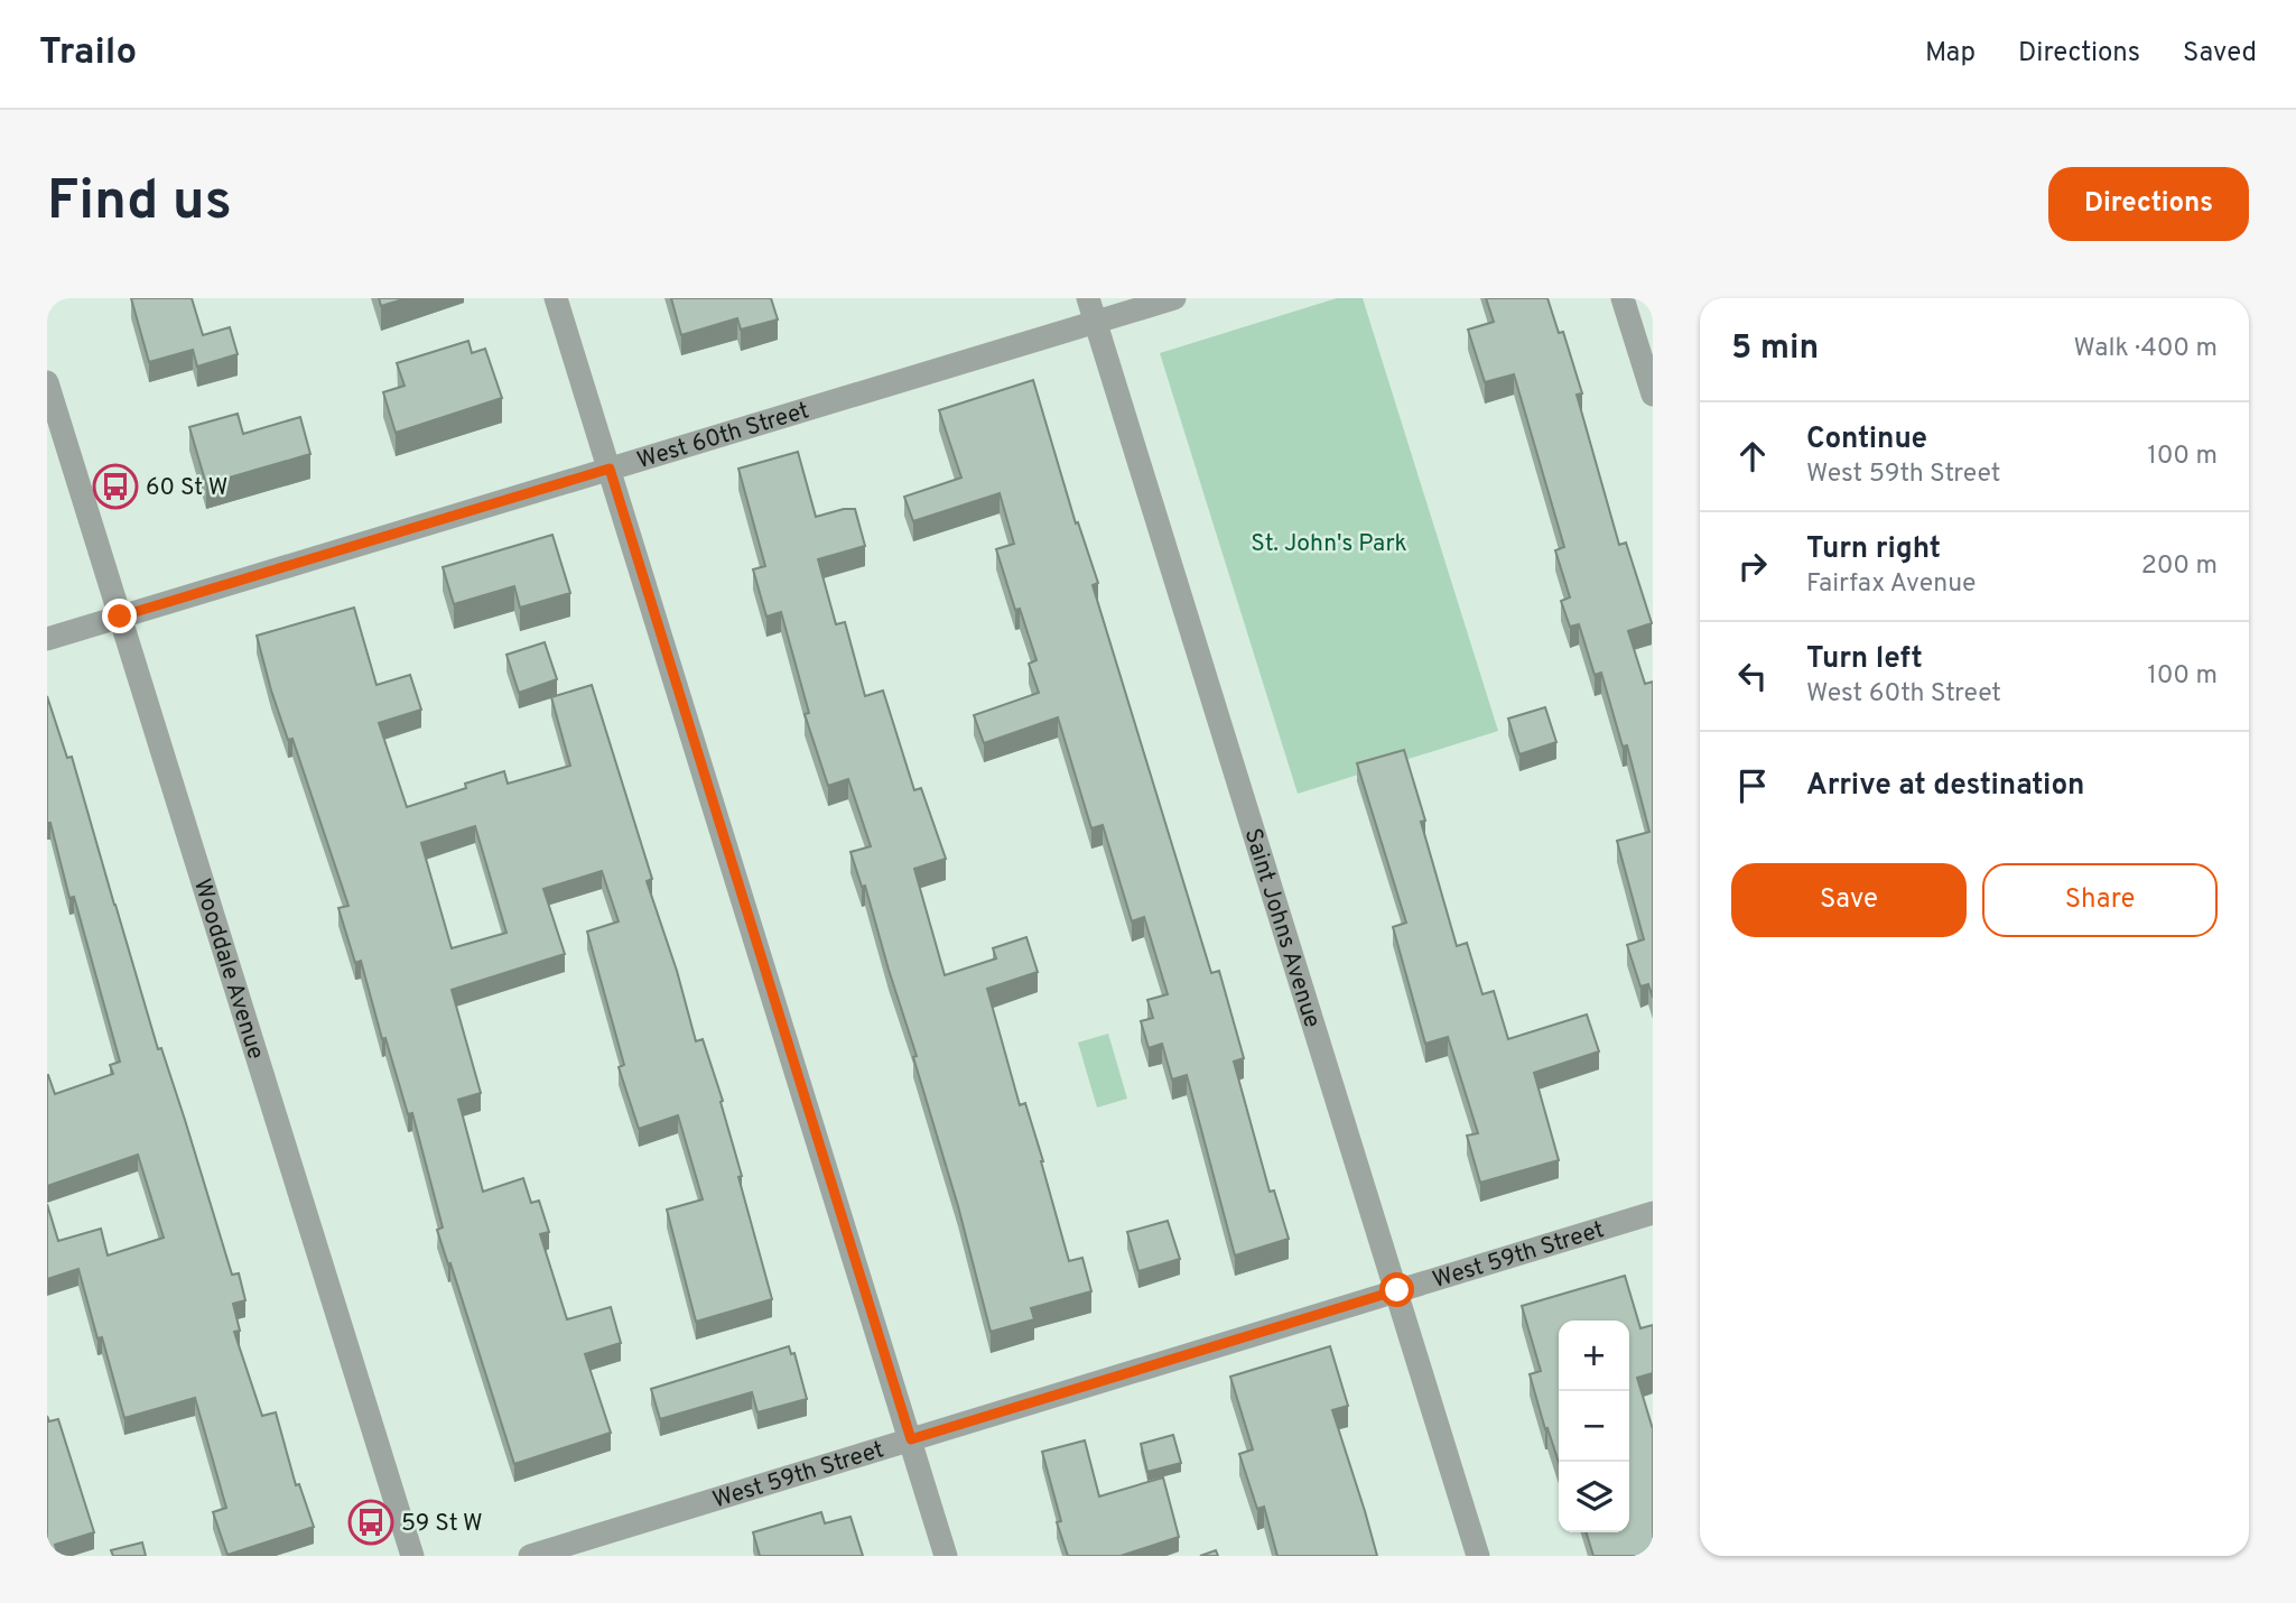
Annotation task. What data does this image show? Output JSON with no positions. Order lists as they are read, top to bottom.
{
  "streets": {
    "street": [
      "West 60th Street",
      "Saint Johns Avenue",
      "Wooddale Avenue",
      "West 59th Street"
    ]
  },
  "crossings": [
    ["West 60th Street", "Saint Johns Avenue"],
    ["West 60th Street", "Wooddale Avenue"],
    ["Saint Johns Avenue", "West 59th Street"]
  ],
  "parks": ["St. John's Park"],
  "places": {
    "bus stop": ["60 St W", "59 St W"]
  },
  "page": {
    "header": "Trailo",
    "nav": ["Map", "Directions", "Saved"],
    "buttons": [
      "Directions",
      ["Save", "Share"]
    ],
    "title": "Find us",
    "heading": ["5 min", "Walk · 400 m"],
    "list": [
      ["Continue", "West 59th Street", "100 m"],
      ["Turn right", "Fairfax Avenue", "200 m"],
      ["Turn left", "West 60th Street", "100 m"],
      "Arrive at destination"
    ],
    "map_buttons": ["+", "−"]
  }
}
